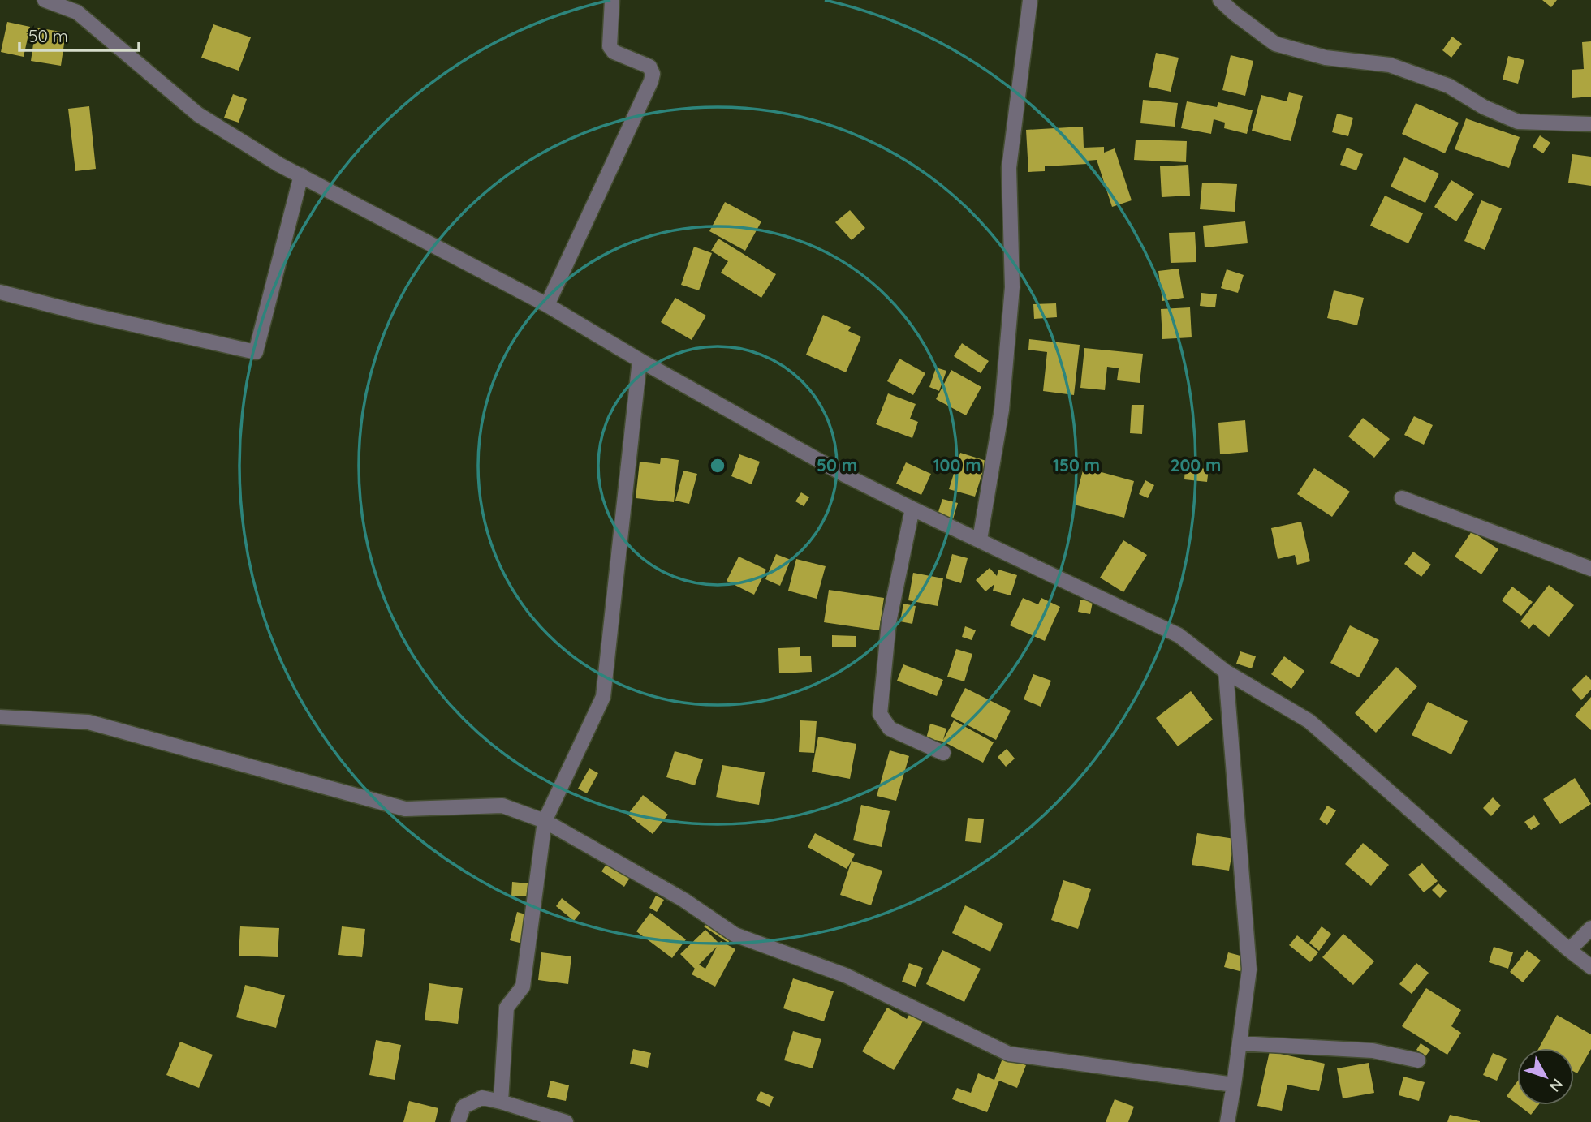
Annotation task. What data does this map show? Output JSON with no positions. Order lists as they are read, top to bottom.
{
  "scale_bar": "50 m",
  "north": "bottom right",
  "rings": [
    "50 m",
    "100 m",
    "150 m",
    "200 m"
  ]
}
